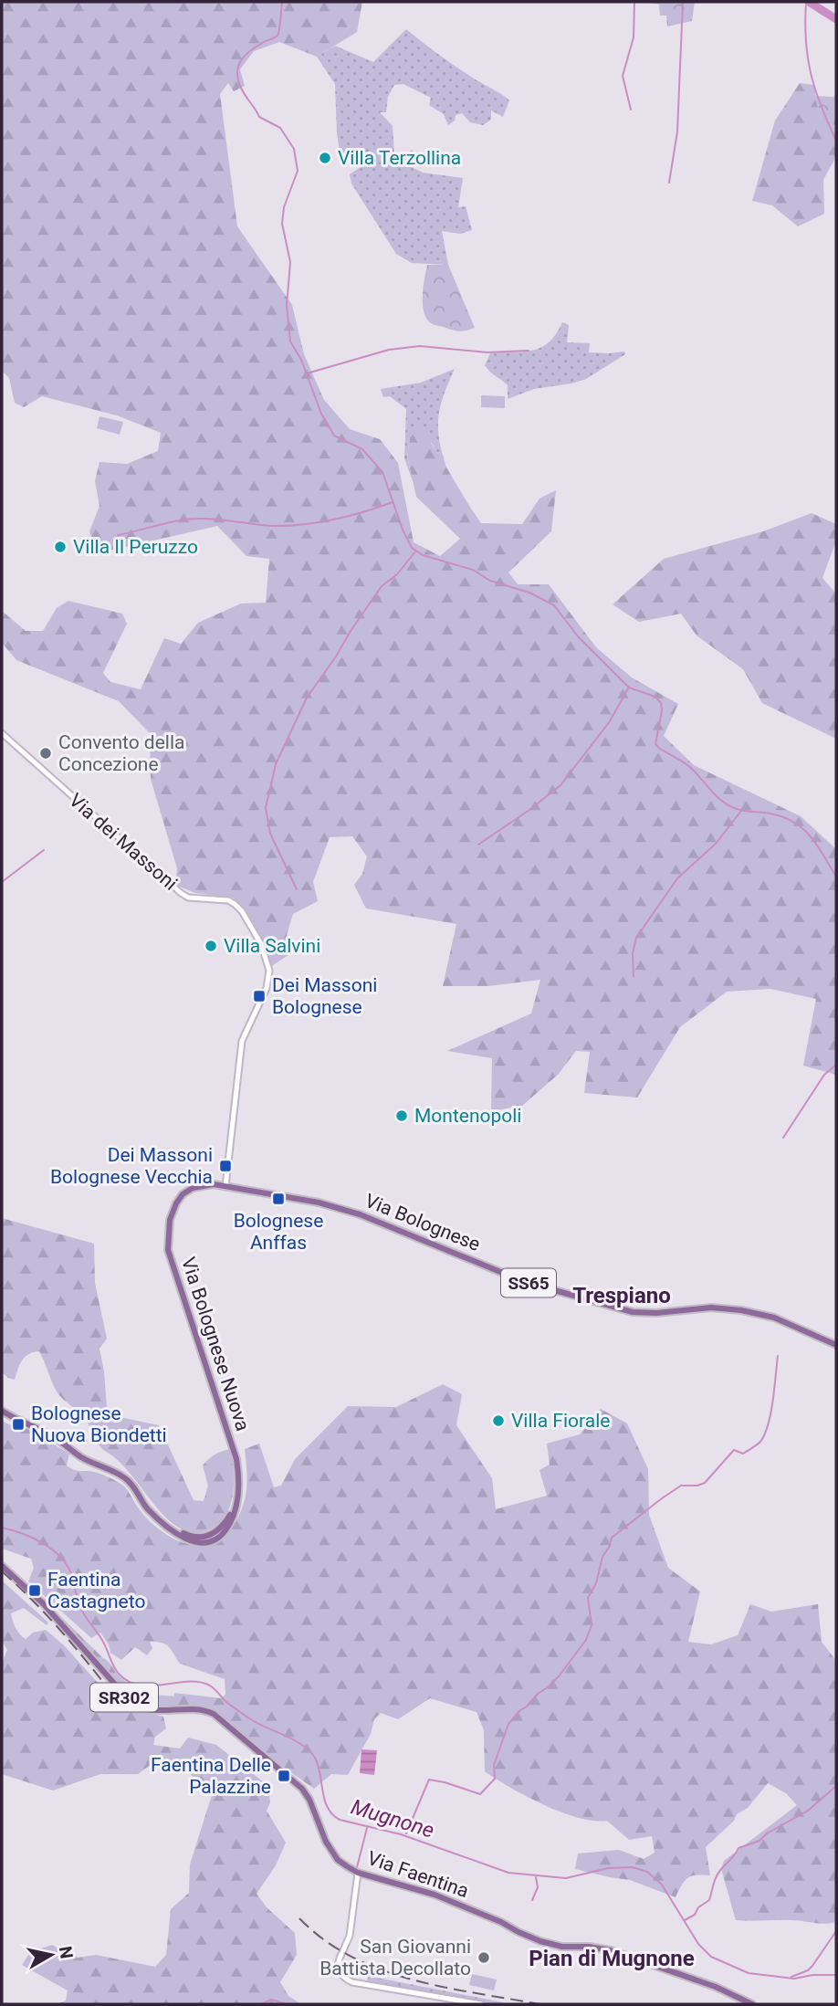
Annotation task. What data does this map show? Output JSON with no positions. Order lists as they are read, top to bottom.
{
  "streets": {
    "main road": [
      "Via Bolognese",
      "SS65",
      "Via Bolognese Nuova",
      "SR302",
      "Via Faentina"
    ],
    "street": ["Via dei Massoni"]
  },
  "crossings": [
    ["Via dei Massoni", "Via Bolognese"],
    ["Via Bolognese", "Via Bolognese Nuova"]
  ],
  "districts": ["Trespiano", "Pian di Mugnone"],
  "water": ["Mugnone"],
  "places": {
    "other": [
      "Villa Terzollina",
      "Villa Il Peruzzo",
      "Convento della Concezione",
      "Villa Salvini",
      "Montenopoli",
      "Villa Fiorale",
      "San Giovanni Battista Decollato"
    ],
    "transit": [
      "Dei Massoni Bolognese",
      "Dei Massoni Bolognese Vecchia",
      "Bolognese Anffas",
      "Bolognese Nuova Biondetti",
      "Faentina Castagneto",
      "Faentina Delle Palazzine"
    ]
  },
  "north": "right"
}
